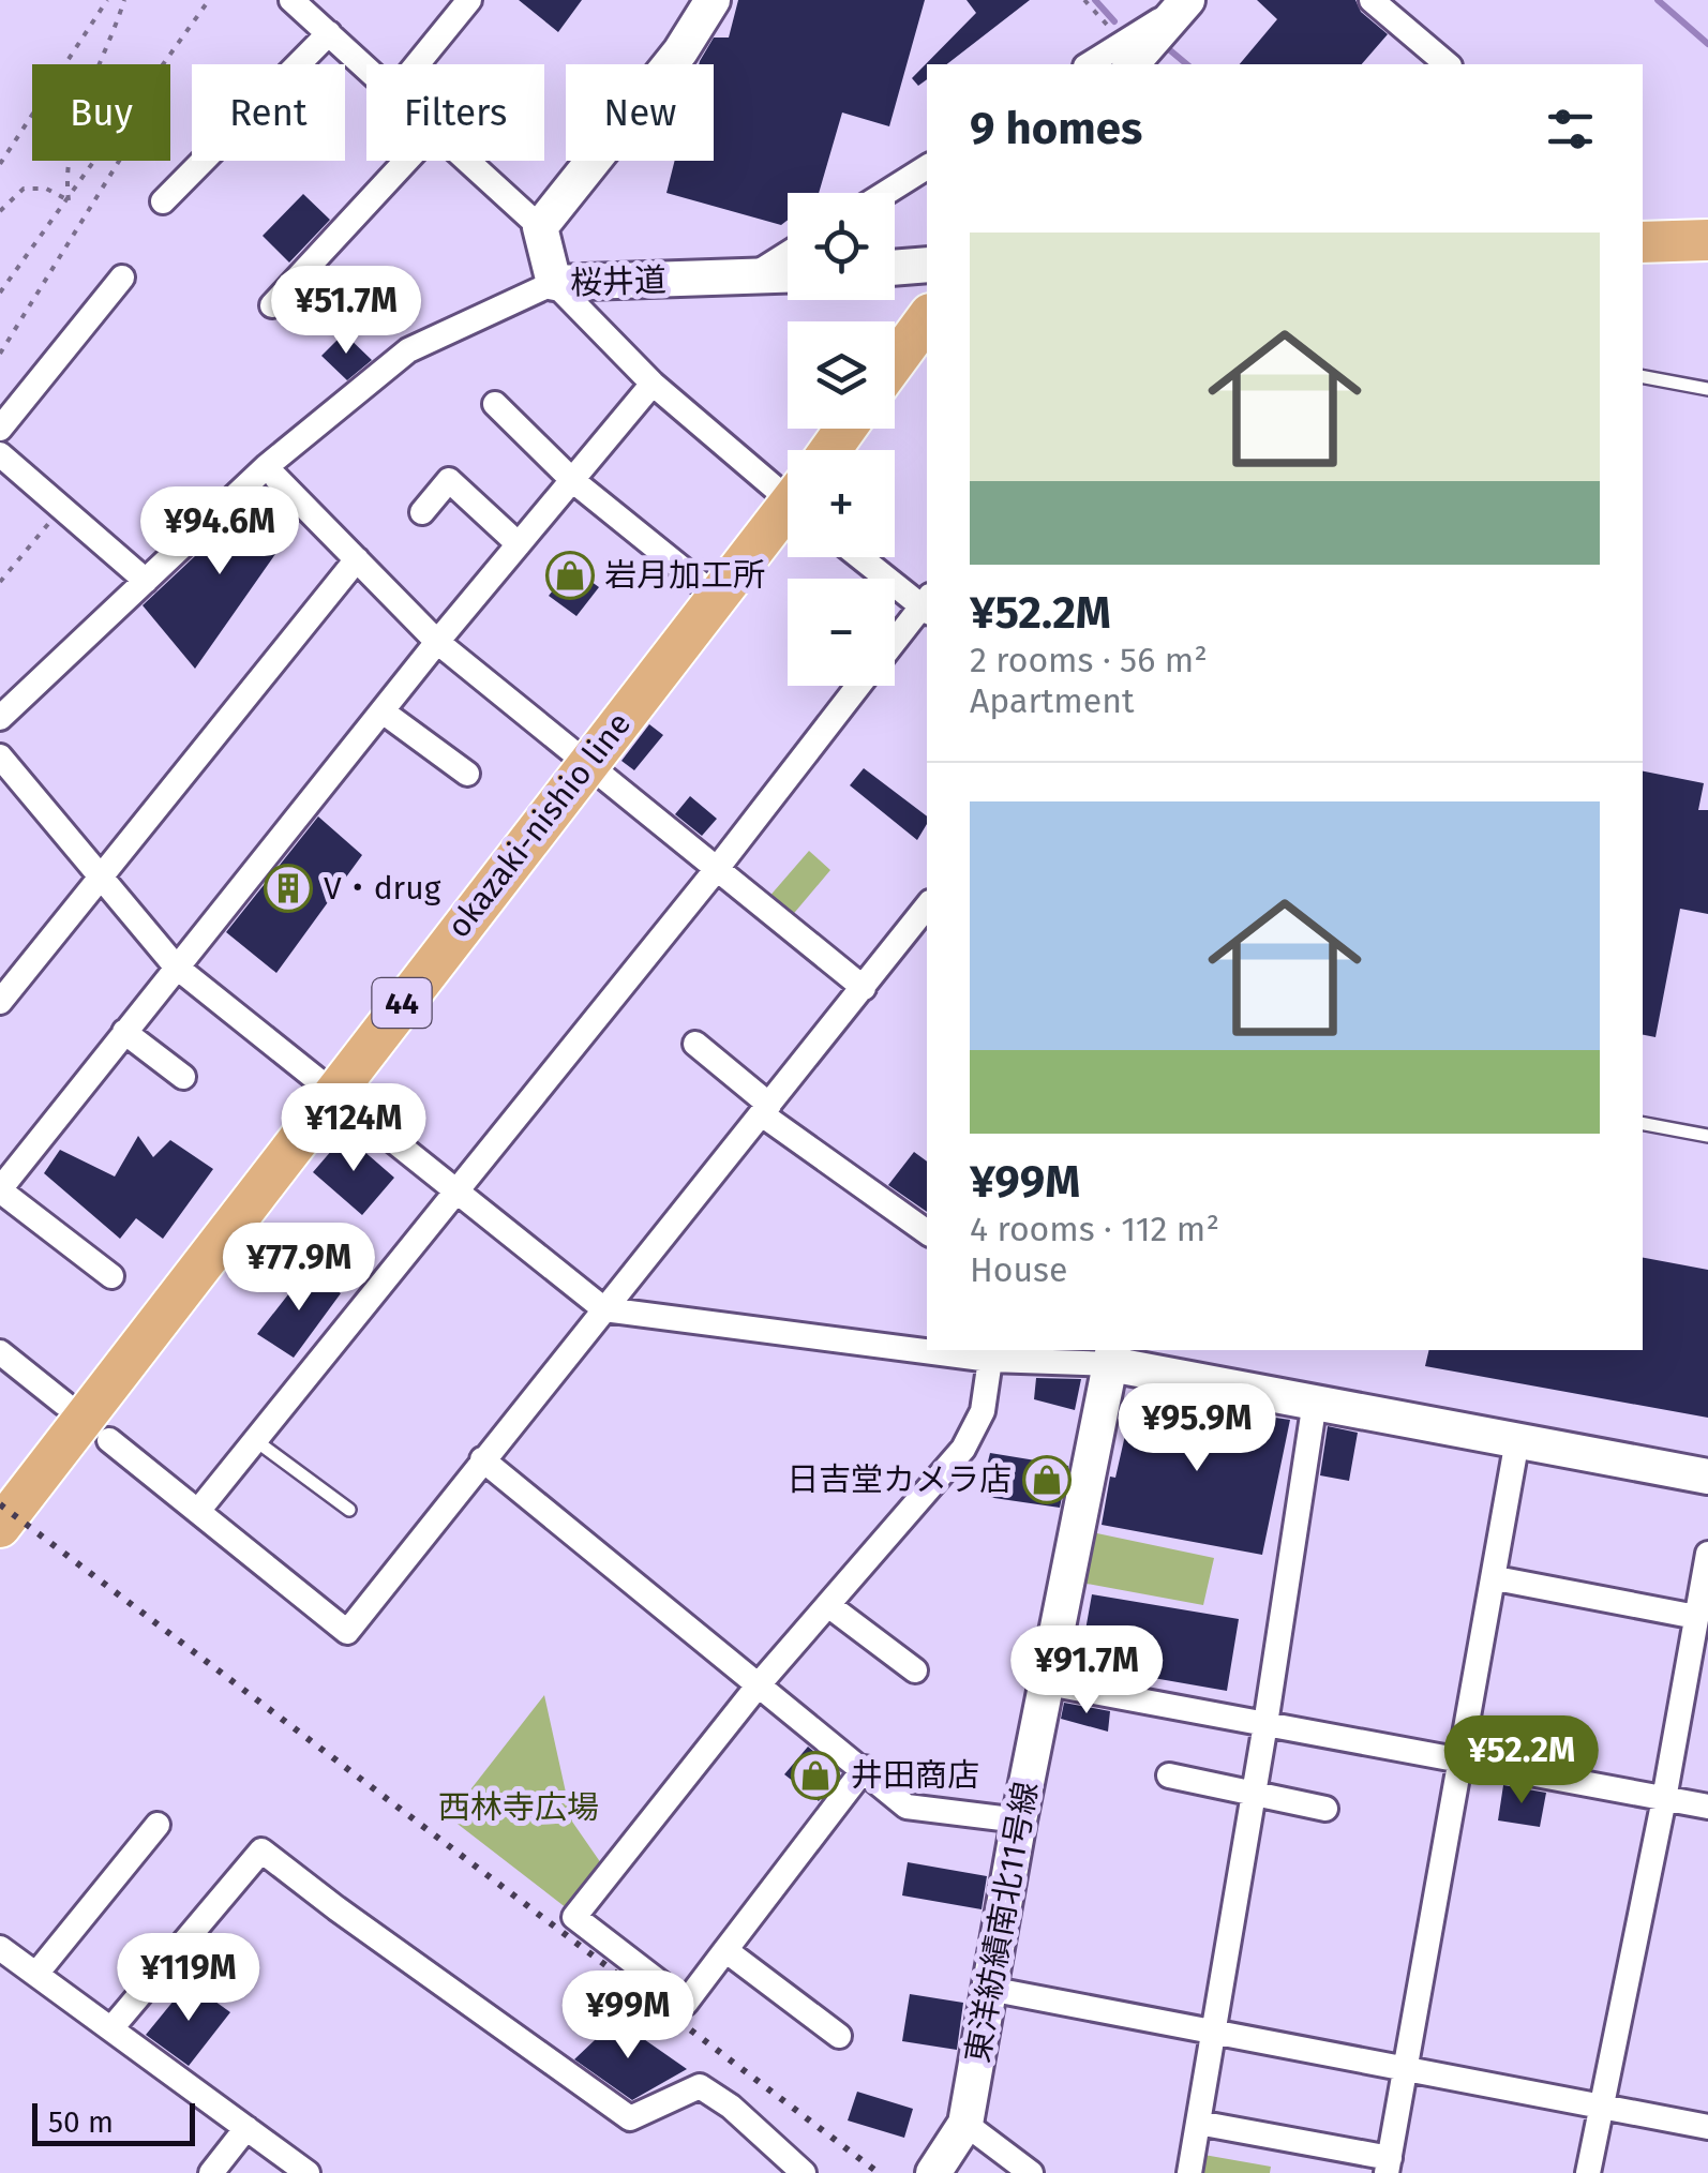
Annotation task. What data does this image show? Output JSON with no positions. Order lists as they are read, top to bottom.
{
  "streets": {
    "main road": ["okazaki-nishio line", "44"],
    "street": ["桜井道", "東洋紡績南北11号線"]
  },
  "parks": ["西林寺広場"],
  "places": {
    "shop": ["岩月加工所", "日吉堂カメラ店", "井田商店"],
    "building": ["V・drug"]
  },
  "scale_bar": "50 m",
  "page": {
    "chip": [
      "Buy",
      "Rent",
      "Filters",
      "New"
    ],
    "heading": "9 homes",
    "map_buttons": ["+", "−"],
    "list": [
      {
        "name": "¥52.2M",
        "note": "2 rooms · 56 m² · Apartment"
      },
      {
        "name": "¥99M",
        "note": "4 rooms · 112 m² · House"
      }
    ],
    "price": [
      "¥51.7M",
      "¥94.6M",
      "¥124M",
      "¥77.9M",
      "¥95.9M",
      "¥91.7M",
      "¥52.2M",
      "¥119M",
      "¥99M"
    ],
    "scale": "50 m"
  }
}
